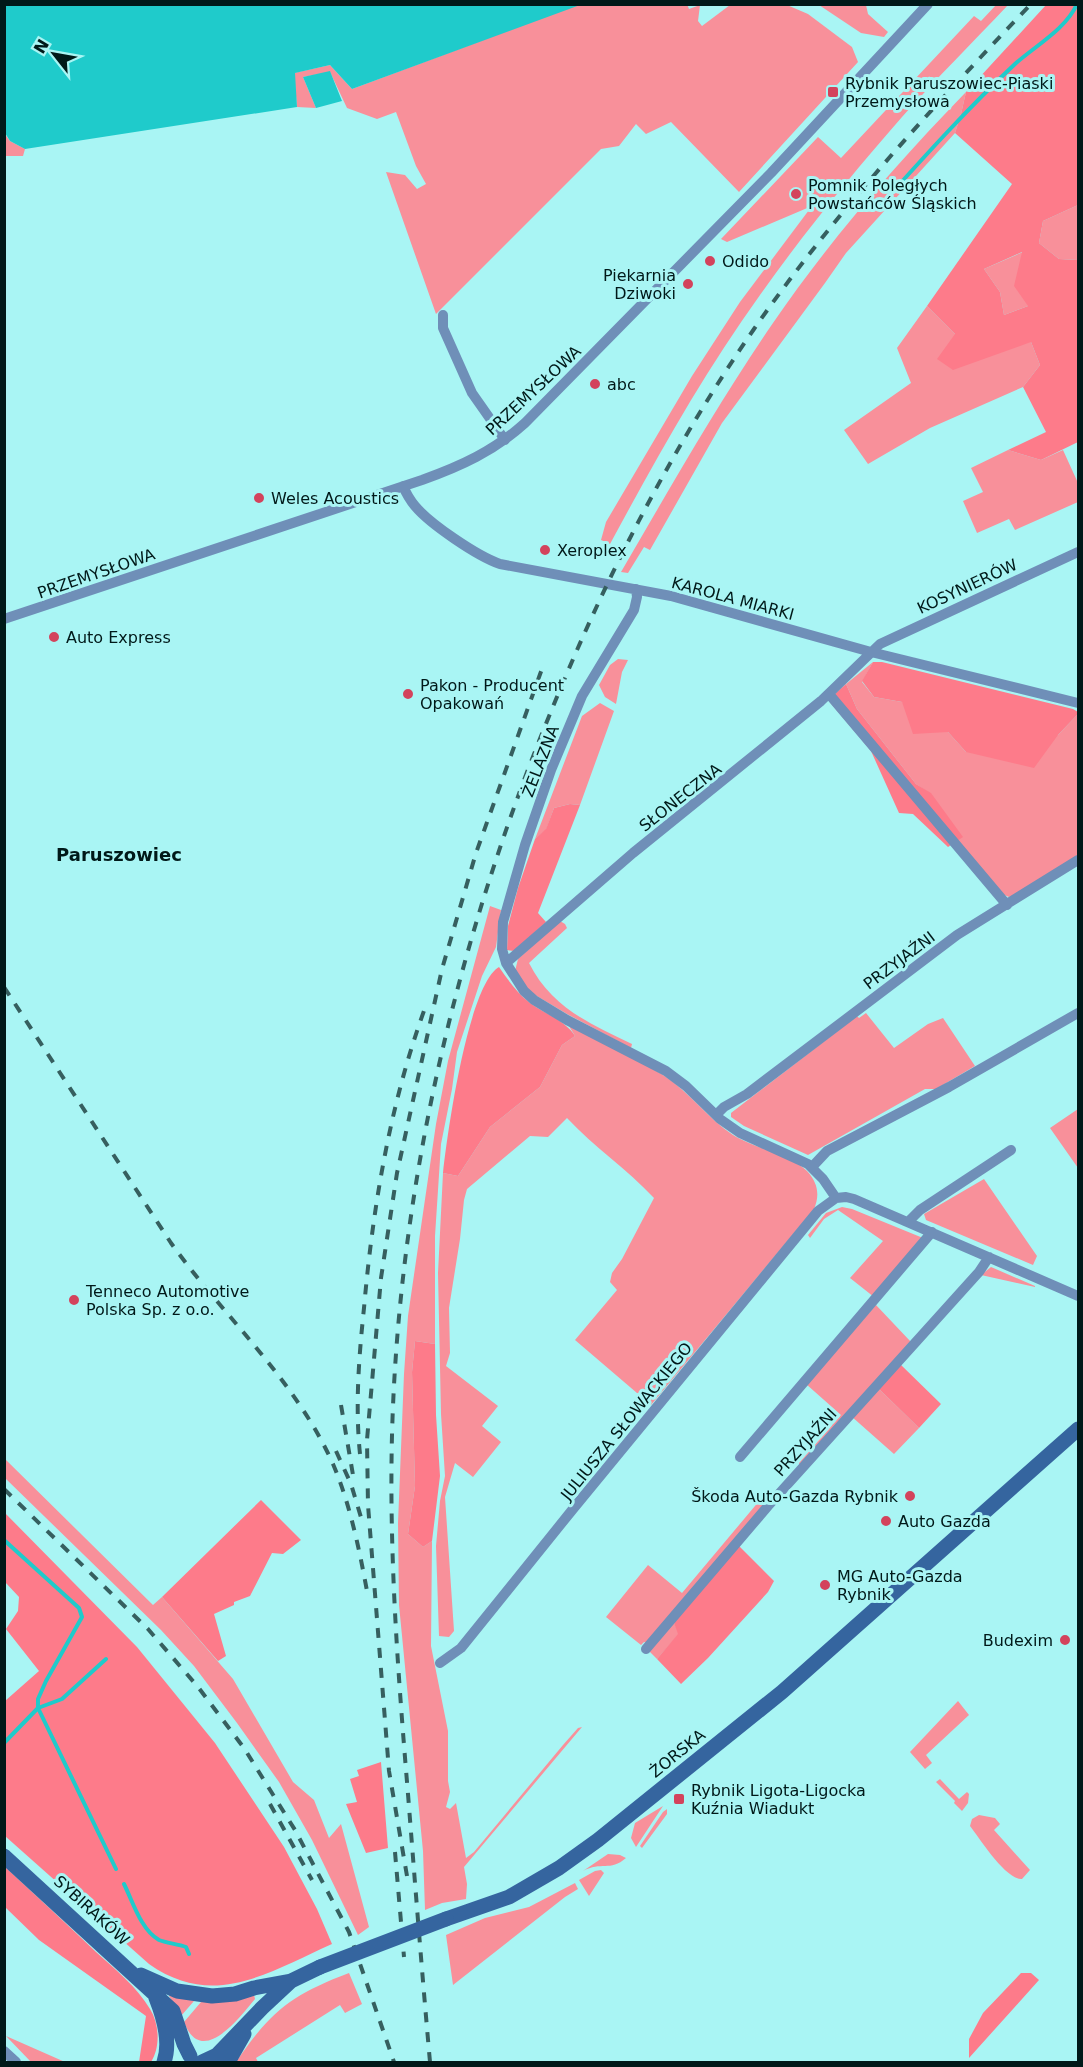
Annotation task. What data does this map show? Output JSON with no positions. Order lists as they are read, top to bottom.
{
  "streets": {
    "main road": ["ŻORSKA", "SYBIRAKÓW"],
    "street": [
      "PRZEMYSŁOWA",
      "KOSYNIERÓW",
      "KAROLA MIARKI",
      "ŻELAZNA",
      "SŁONECZNA",
      "PRZYJAŹNI",
      "JULIUSZA SŁOWACKIEGO"
    ]
  },
  "crossings": [
    ["PRZEMYSŁOWA", "KAROLA MIARKI"],
    ["KOSYNIERÓW", "KAROLA MIARKI"],
    ["KOSYNIERÓW", "SŁONECZNA"],
    ["KAROLA MIARKI", "ŻELAZNA"],
    ["KAROLA MIARKI", "SŁONECZNA"],
    ["ŻELAZNA", "SŁONECZNA"],
    ["ŻORSKA", "SYBIRAKÓW"]
  ],
  "districts": ["Paruszowiec"],
  "places": {
    "transit": ["Rybnik Paruszowiec-Piaski Przemysłowa", "Rybnik Ligota-Ligocka Kuźnia Wiadukt"],
    "other": [
      "Pomnik Poległych Powstańców Śląskich",
      "Odido",
      "Piekarnia Dziwoki",
      "abc",
      "Weles Acoustics",
      "Xeroplex",
      "Auto Express",
      "Pakon - Producent Opakowań",
      "Tenneco Automotive Polska Sp. z o.o.",
      "Škoda Auto-Gazda Rybnik",
      "Auto Gazda",
      "MG Auto-Gazda Rybnik",
      "Budexim"
    ]
  },
  "north": "top left"
}
